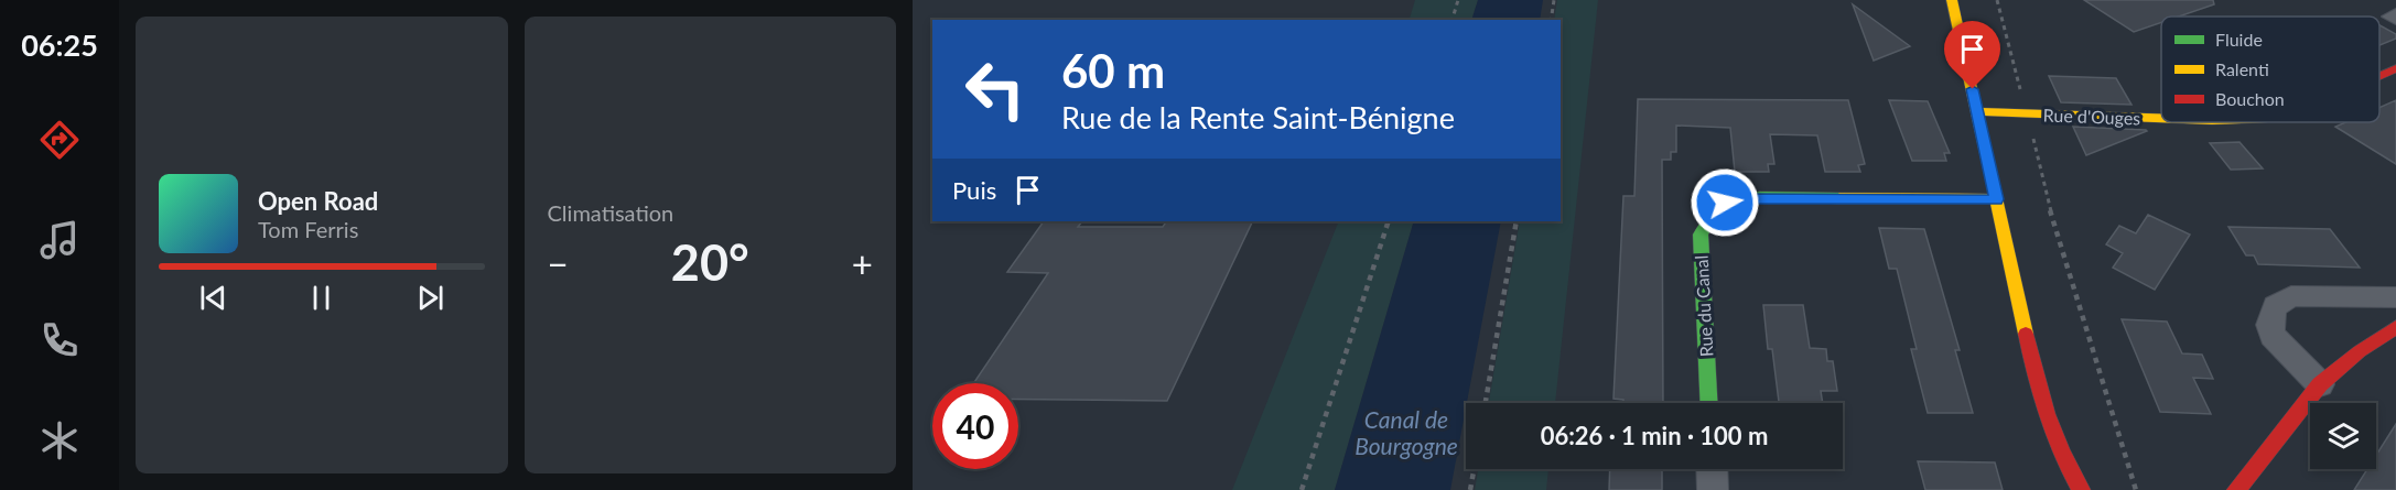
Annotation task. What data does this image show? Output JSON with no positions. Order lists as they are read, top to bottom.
{
  "streets": {
    "street": ["Rue d'Ouges", "Rue du Canal"]
  },
  "water": ["Canal de Bourgogne"],
  "legend": ["Fluide", "Ralenti", "Bouchon"],
  "page": {
    "tabs": "06:25",
    "tile": "Climatisation",
    "turn": ["60 m", "Rue de la Rente Saint-Bénigne"],
    "then": "Puis",
    "song": ["Open Road", "Tom Ferris"],
    "heat": ["−", "20°", "+"],
    "limit": "40",
    "trip": "06:26 · 1 min · 100 m"
  }
}
